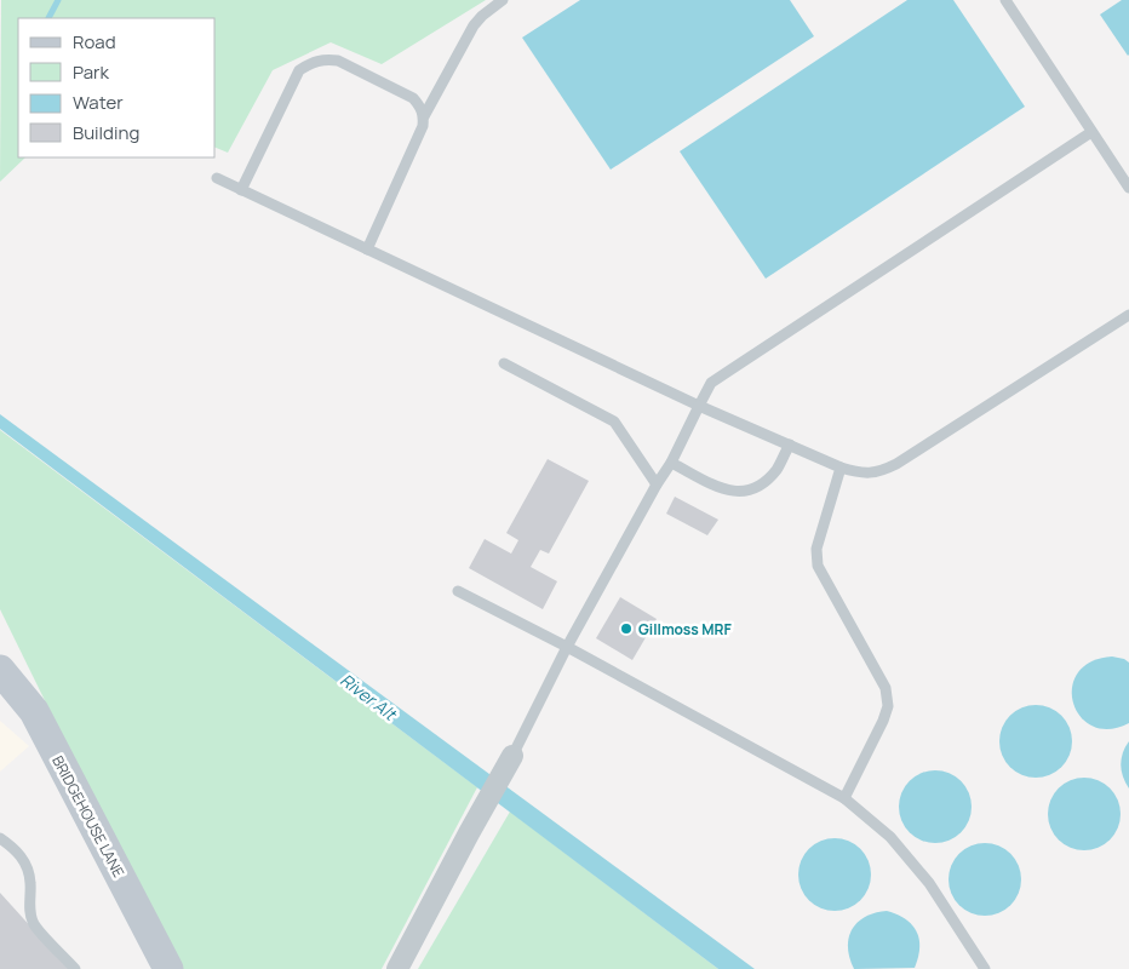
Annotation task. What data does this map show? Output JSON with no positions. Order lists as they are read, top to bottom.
{
  "streets": {
    "street": ["BRIDGEHOUSE LANE"]
  },
  "water": ["River Alt"],
  "places": ["Gillmoss MRF"],
  "legend": [
    "Road",
    "Park",
    "Water",
    "Building"
  ]
}
